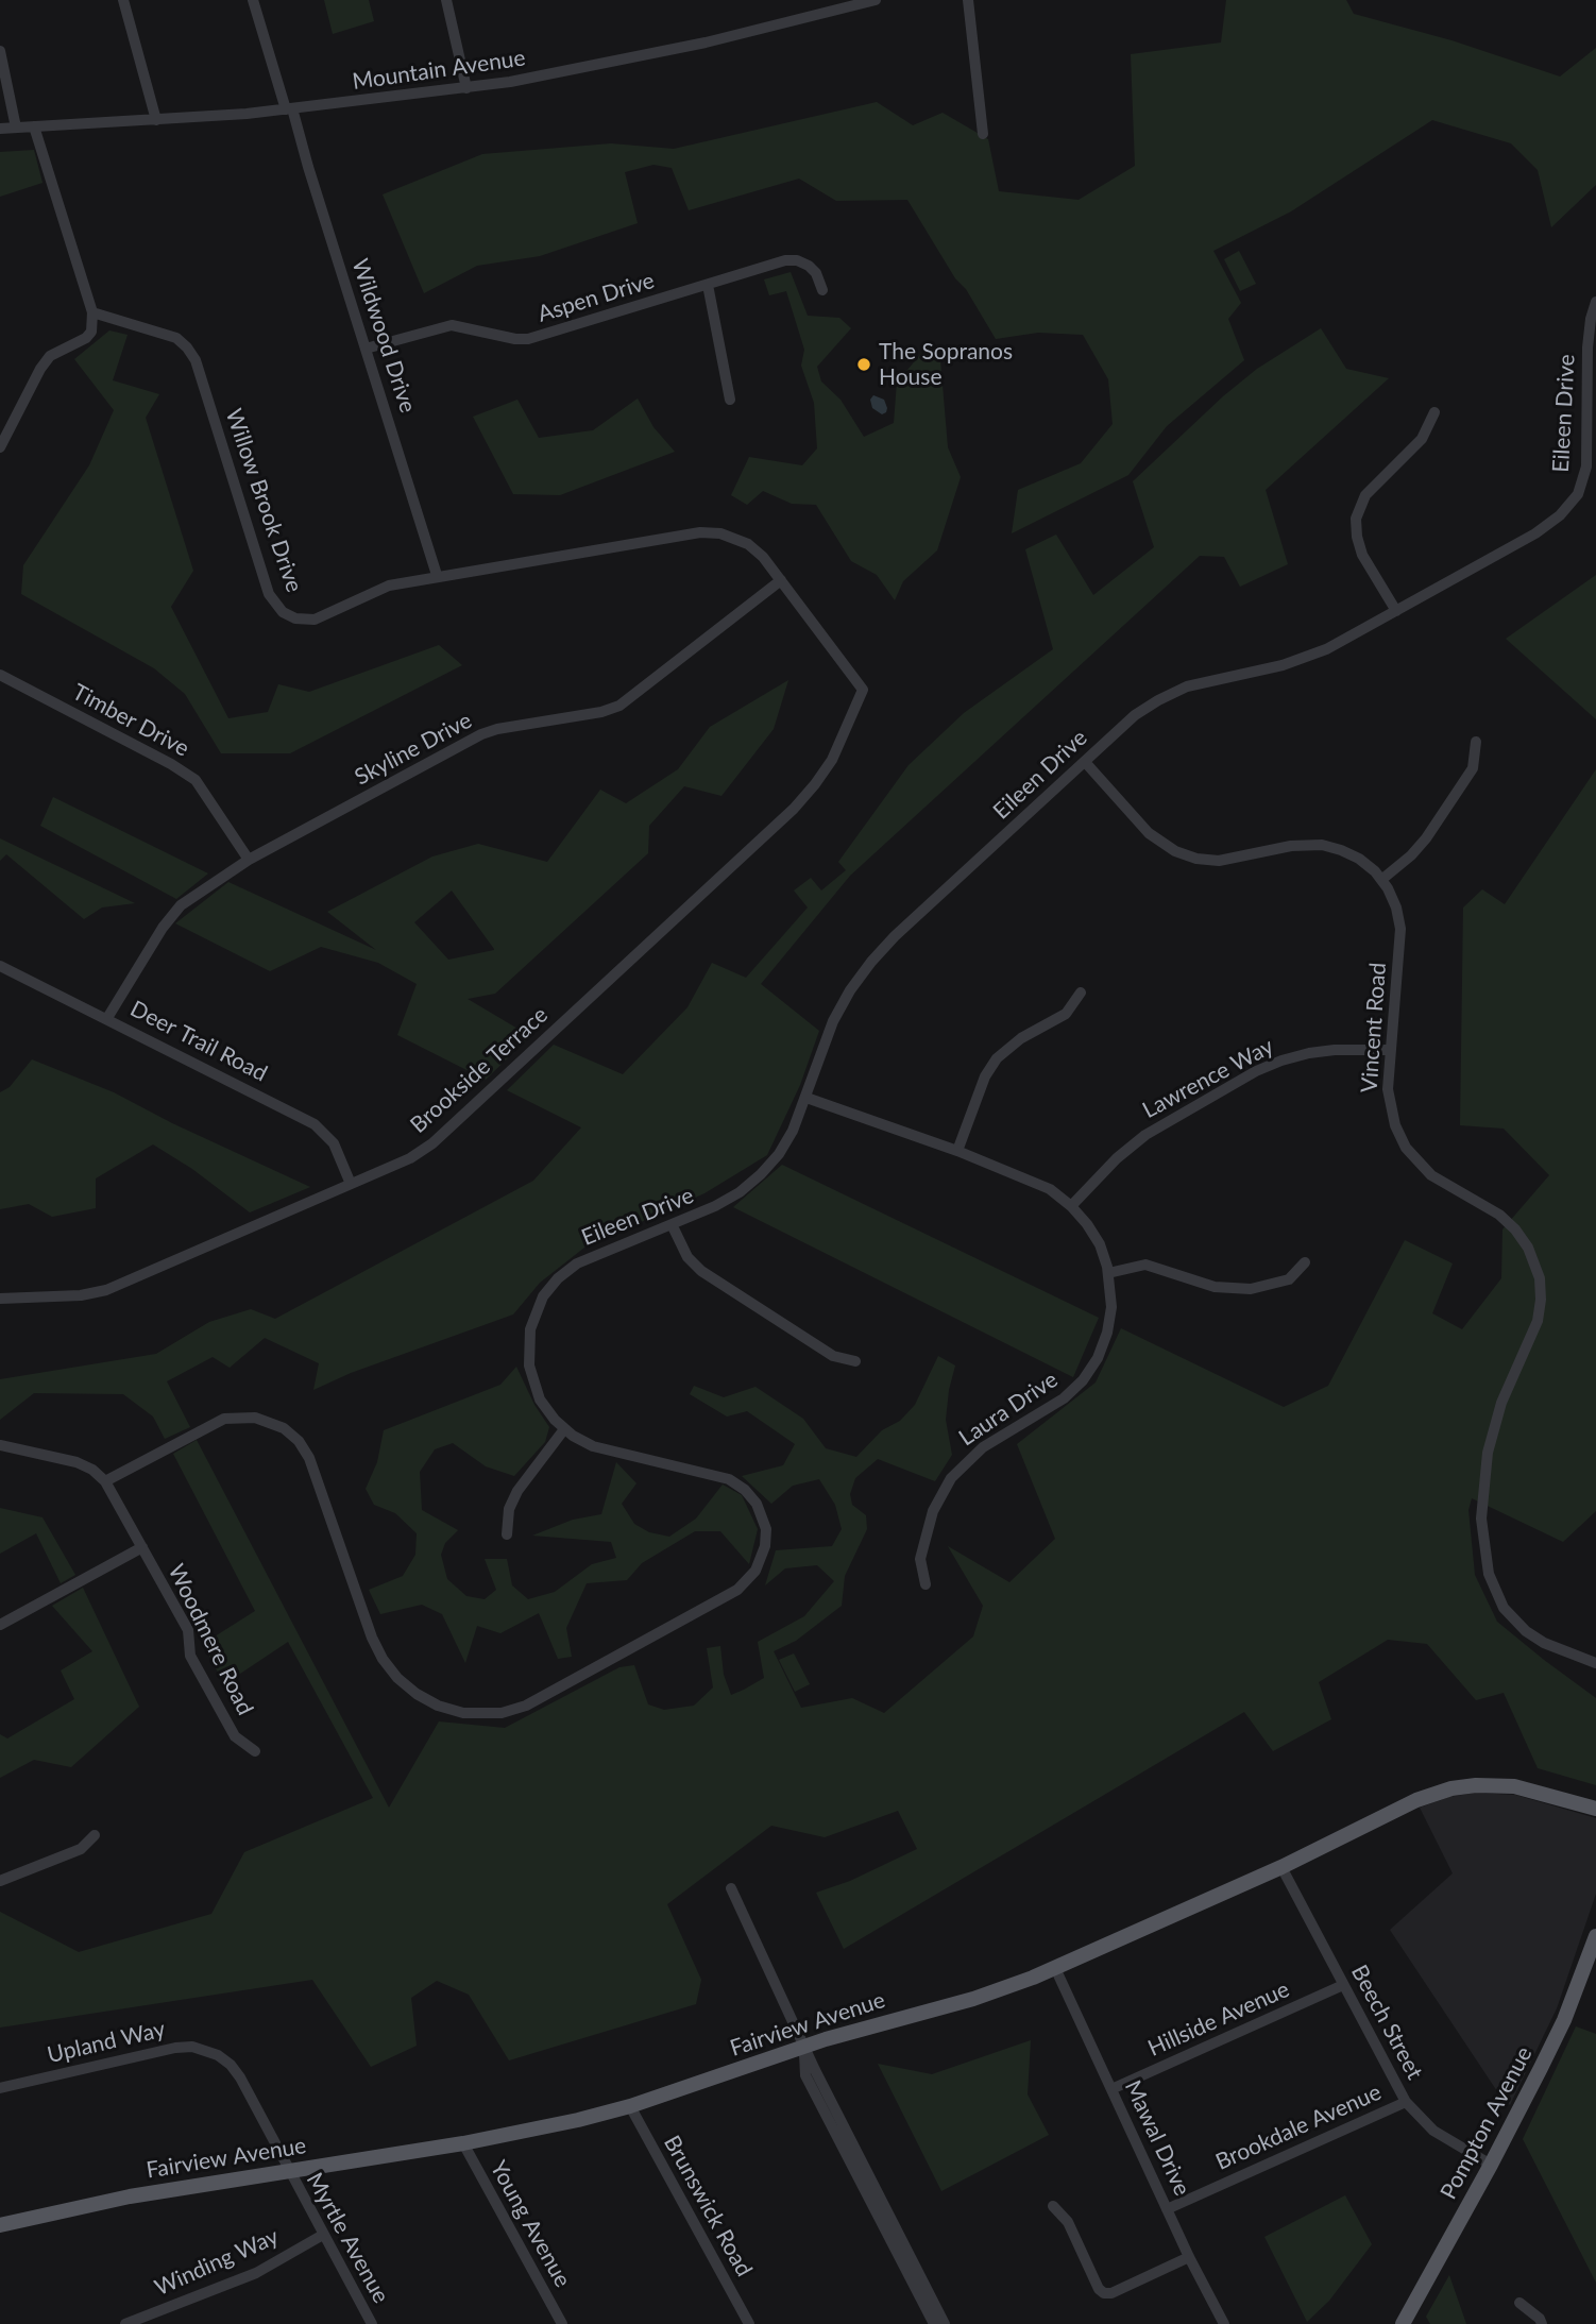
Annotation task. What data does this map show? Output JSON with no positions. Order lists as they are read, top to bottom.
{
  "streets": {
    "main road": ["Fairview Avenue", "Pompton Avenue"],
    "street": [
      "Mountain Avenue",
      "Aspen Drive",
      "Wildwood Drive",
      "Eileen Drive",
      "Willow Brook Drive",
      "Timber Drive",
      "Skyline Drive",
      "Vincent Road",
      "Deer Trail Road",
      "Brookside Terrace",
      "Lawrence Way",
      "Laura Drive",
      "Woodmere Road",
      "Hillside Avenue",
      "Beech Street",
      "Upland Way",
      "Brookdale Avenue",
      "Mawal Drive",
      "Brunswick Road",
      "Young Avenue",
      "Myrtle Avenue",
      "Winding Way"
    ]
  },
  "crossings": [
    ["Mountain Avenue", "Wildwood Drive"],
    ["Aspen Drive", "Wildwood Drive"],
    ["Wildwood Drive", "Willow Brook Drive"],
    ["Eileen Drive", "Vincent Road"],
    ["Eileen Drive", "Laura Drive"],
    ["Eileen Drive", "Woodmere Road"],
    ["Willow Brook Drive", "Skyline Drive"],
    ["Willow Brook Drive", "Brookside Terrace"],
    ["Timber Drive", "Skyline Drive"],
    ["Skyline Drive", "Deer Trail Road"],
    ["Vincent Road", "Lawrence Way"],
    ["Deer Trail Road", "Brookside Terrace"],
    ["Lawrence Way", "Laura Drive"],
    ["Hillside Avenue", "Beech Street"],
    ["Hillside Avenue", "Mawal Drive"],
    ["Beech Street", "Fairview Avenue"],
    ["Beech Street", "Pompton Avenue"],
    ["Beech Street", "Brookdale Avenue"],
    ["Fairview Avenue", "Upland Way"],
    ["Fairview Avenue", "Mawal Drive"],
    ["Fairview Avenue", "Brunswick Road"],
    ["Fairview Avenue", "Young Avenue"],
    ["Fairview Avenue", "Myrtle Avenue"],
    ["Upland Way", "Myrtle Avenue"],
    ["Brookdale Avenue", "Mawal Drive"],
    ["Myrtle Avenue", "Winding Way"]
  ],
  "places": ["The Sopranos House"]
}
